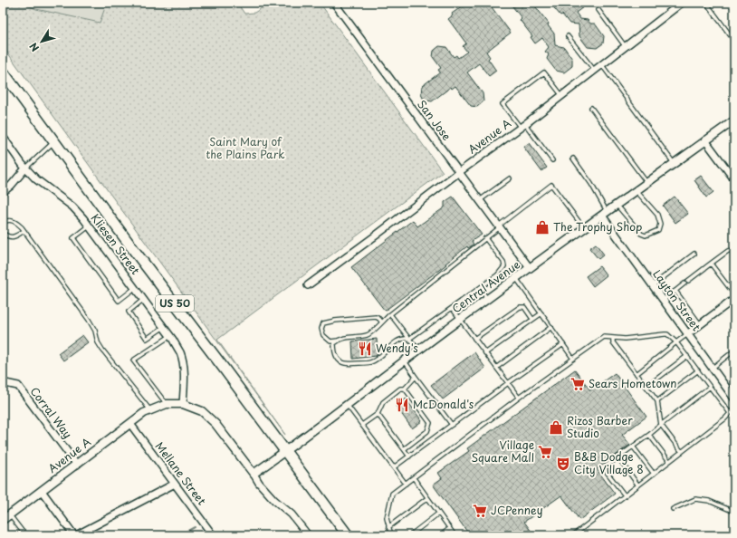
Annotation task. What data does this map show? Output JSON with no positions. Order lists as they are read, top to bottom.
{
  "streets": {
    "highway": ["US 50"],
    "street": [
      "San Jose",
      "Avenue A",
      "Kliesen Street",
      "Central Avenue",
      "Layton Street",
      "Corral Way",
      "Mellane Street"
    ]
  },
  "crossings": [
    ["San Jose", "Avenue A"],
    ["San Jose", "Central Avenue"],
    ["Avenue A", "Corral Way"],
    ["Avenue A", "Mellane Street"],
    ["Central Avenue", "Layton Street"],
    ["Central Avenue", "US 50"]
  ],
  "parks": ["Saint Mary of the Plains Park"],
  "places": {
    "shop": ["The Trophy Shop", "Rizos Barber Studio"],
    "restaurant": ["Wendy's", "McDonald's"],
    "supermarket": ["Sears Hometown", "Village Square Mall", "JCPenney"],
    "theatre": ["B&B Dodge City Village 8"]
  },
  "north": "bottom left"
}
